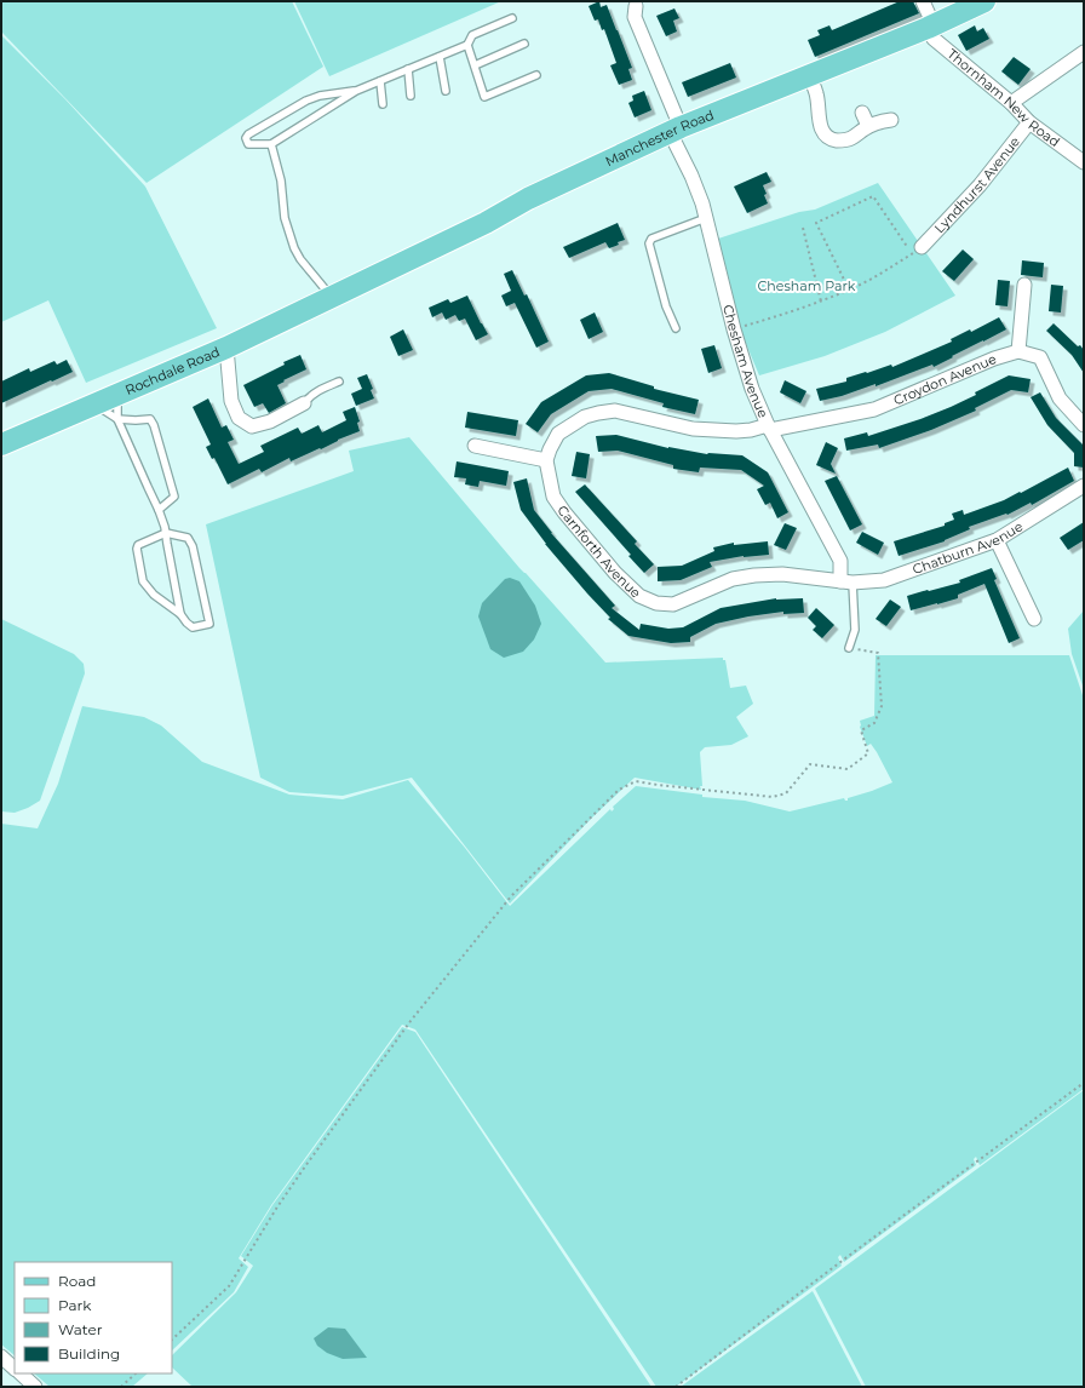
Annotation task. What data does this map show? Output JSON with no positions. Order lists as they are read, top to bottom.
{
  "streets": {
    "main road": ["Manchester Road", "Rochdale Road"],
    "street": [
      "Thornham New Road",
      "Lyndhurst Avenue",
      "Chesham Avenue",
      "Croydon Avenue",
      "Chatburn Avenue",
      "Carnforth Avenue"
    ]
  },
  "crossings": [
    ["Thornham New Road", "Manchester Road"],
    ["Thornham New Road", "Lyndhurst Avenue"],
    ["Manchester Road", "Chesham Avenue"],
    ["Manchester Road", "Rochdale Road"],
    ["Chesham Avenue", "Croydon Avenue"],
    ["Chesham Avenue", "Chatburn Avenue"],
    ["Chesham Avenue", "Carnforth Avenue"],
    ["Chatburn Avenue", "Carnforth Avenue"]
  ],
  "parks": ["Chesham Park"],
  "legend": [
    "Road",
    "Park",
    "Water",
    "Building"
  ]
}
